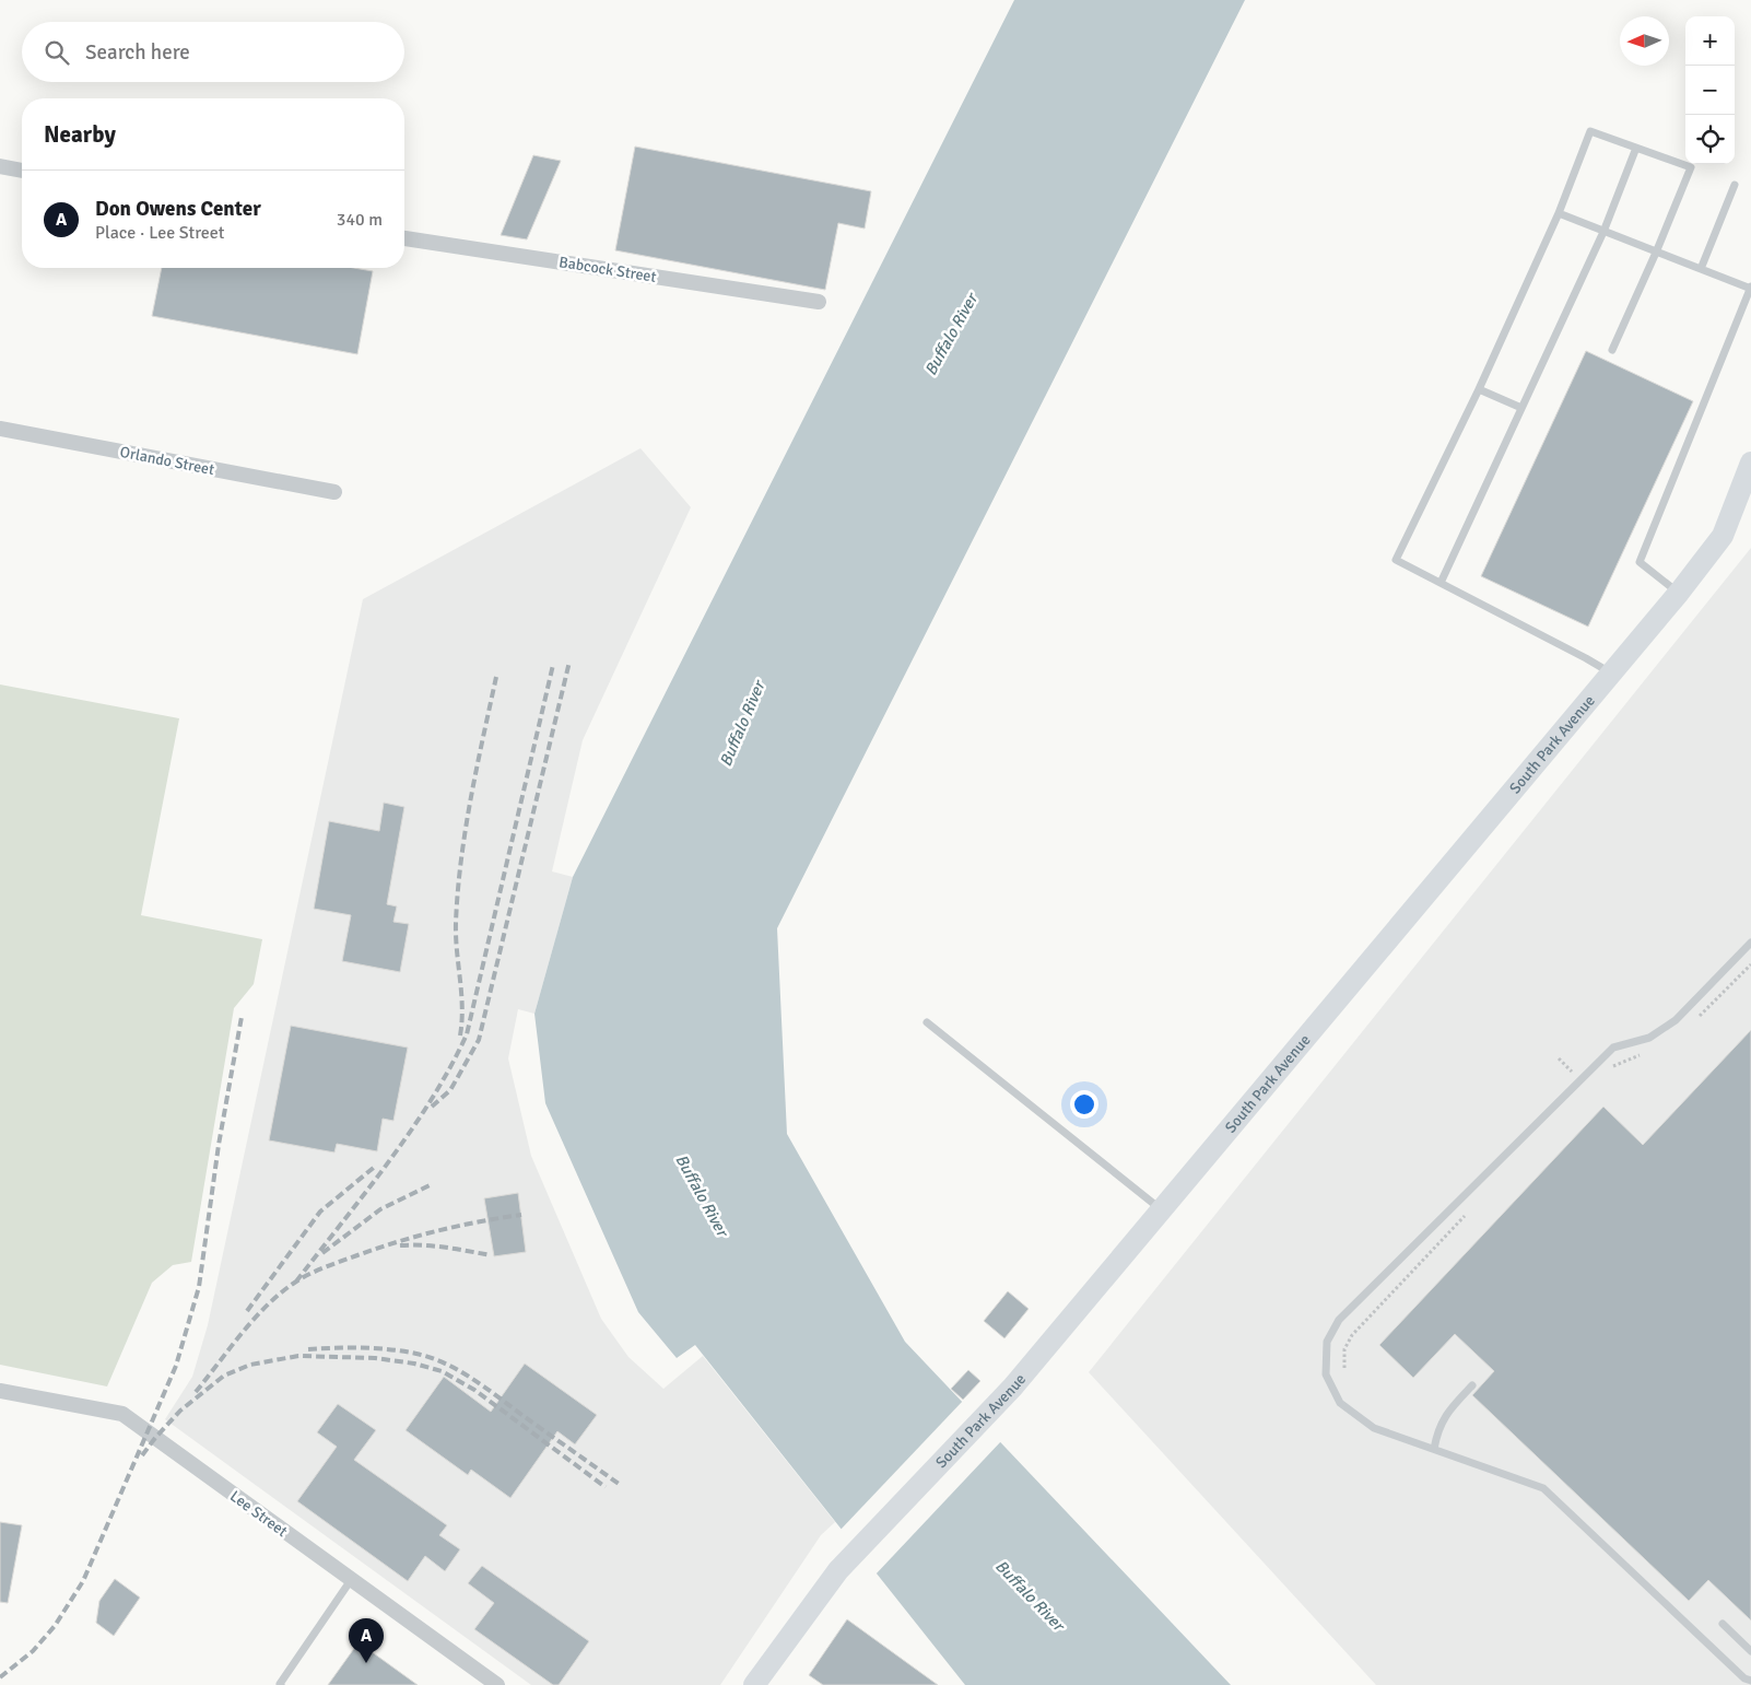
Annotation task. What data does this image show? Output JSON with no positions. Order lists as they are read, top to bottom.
{
  "streets": {
    "street": [
      "Babcock Street",
      "Orlando Street",
      "South Park Avenue",
      "Lee Street"
    ]
  },
  "water": ["Buffalo River"],
  "north": "left",
  "page": {
    "map_buttons": ["+", "−"],
    "search": "Search here",
    "heading": "Nearby",
    "list": [
      {
        "mark": "A",
        "name": "Don Owens Center",
        "note": "Place · Lee Street",
        "value": "340 m"
      }
    ],
    "pins": "A"
  }
}
